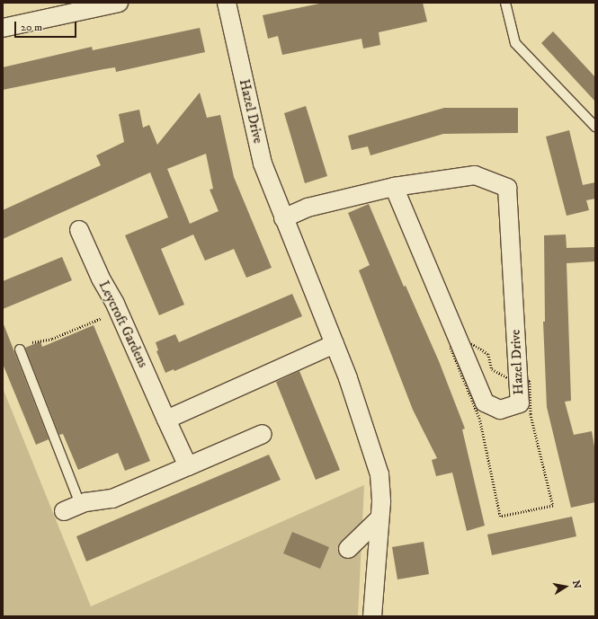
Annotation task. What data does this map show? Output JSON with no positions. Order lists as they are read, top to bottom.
{
  "streets": {
    "street": ["Hazel Drive", "Leycroft Gardens"]
  },
  "scale_bar": "20 m",
  "north": "right"
}
